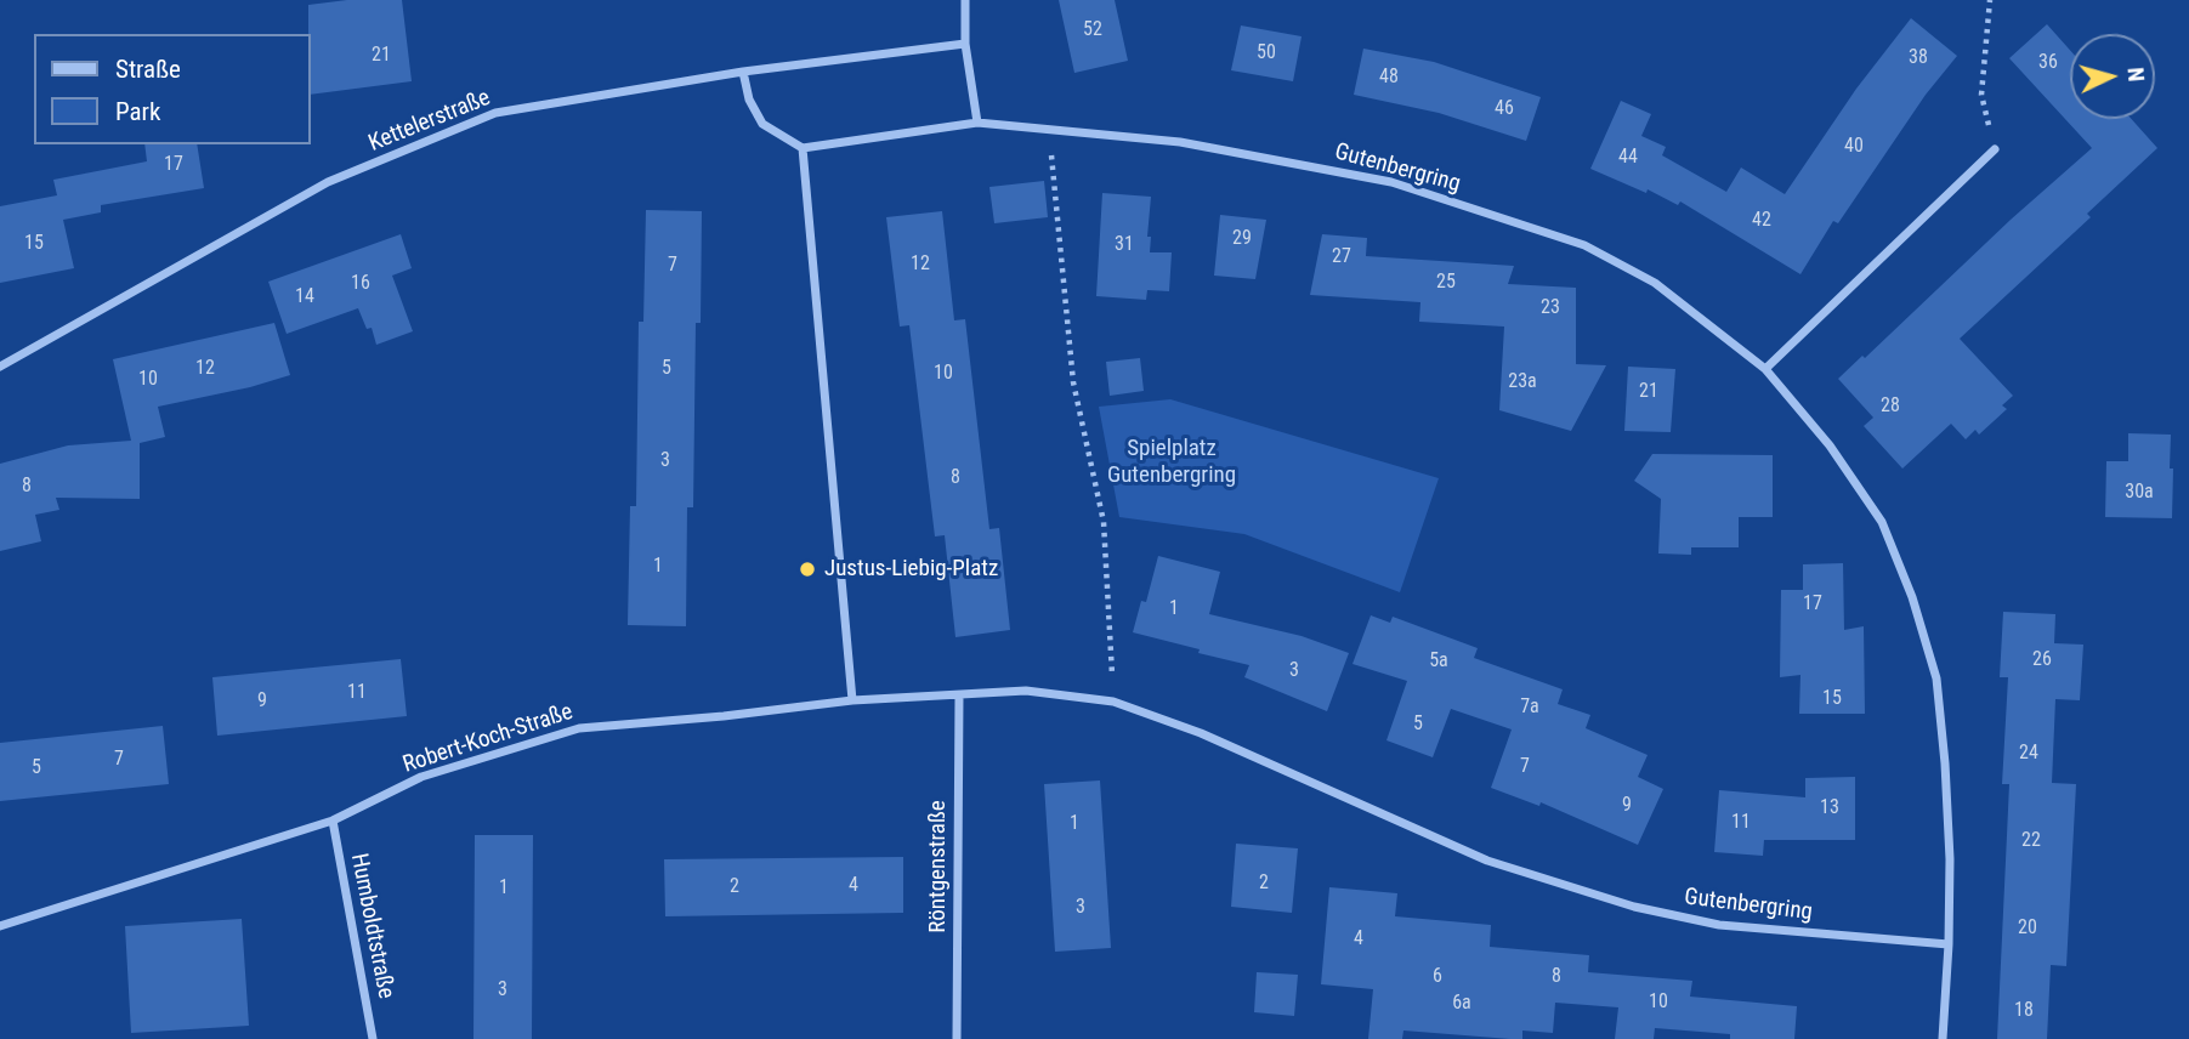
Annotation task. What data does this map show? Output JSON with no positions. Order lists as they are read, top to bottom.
{
  "streets": {
    "street": [
      "Kettelerstraße",
      "Gutenbergring",
      "Robert-Koch-Straße",
      "Röntgenstraße",
      "Humboldtstraße"
    ]
  },
  "crossings": [
    ["Gutenbergring", "Robert-Koch-Straße"],
    ["Gutenbergring", "Röntgenstraße"],
    ["Robert-Koch-Straße", "Röntgenstraße"],
    ["Robert-Koch-Straße", "Humboldtstraße"]
  ],
  "parks": ["Spielplatz Gutenbergring"],
  "places": ["Justus-Liebig-Platz"],
  "house_numbers": [
    "52",
    "50",
    "21",
    "38",
    "36",
    "48",
    "46",
    "40",
    "44",
    "17",
    "42",
    "29",
    "15",
    "31",
    "27",
    "12",
    "7",
    "25",
    "16",
    "14",
    "23",
    "12",
    "5",
    "10",
    "10",
    "23a",
    "21",
    "28",
    "3",
    "8",
    "8",
    "30a",
    "1",
    "17",
    "1",
    "26",
    "5a",
    "3",
    "11",
    "15",
    "9",
    "7a",
    "5",
    "24",
    "7",
    "7",
    "5",
    "9",
    "13",
    "11",
    "1",
    "22",
    "2",
    "4",
    "2",
    "1",
    "3",
    "20",
    "4",
    "6",
    "8",
    "3",
    "10",
    "6a",
    "18"
  ],
  "legend": ["Straße", "Park"],
  "north": "right"
}
